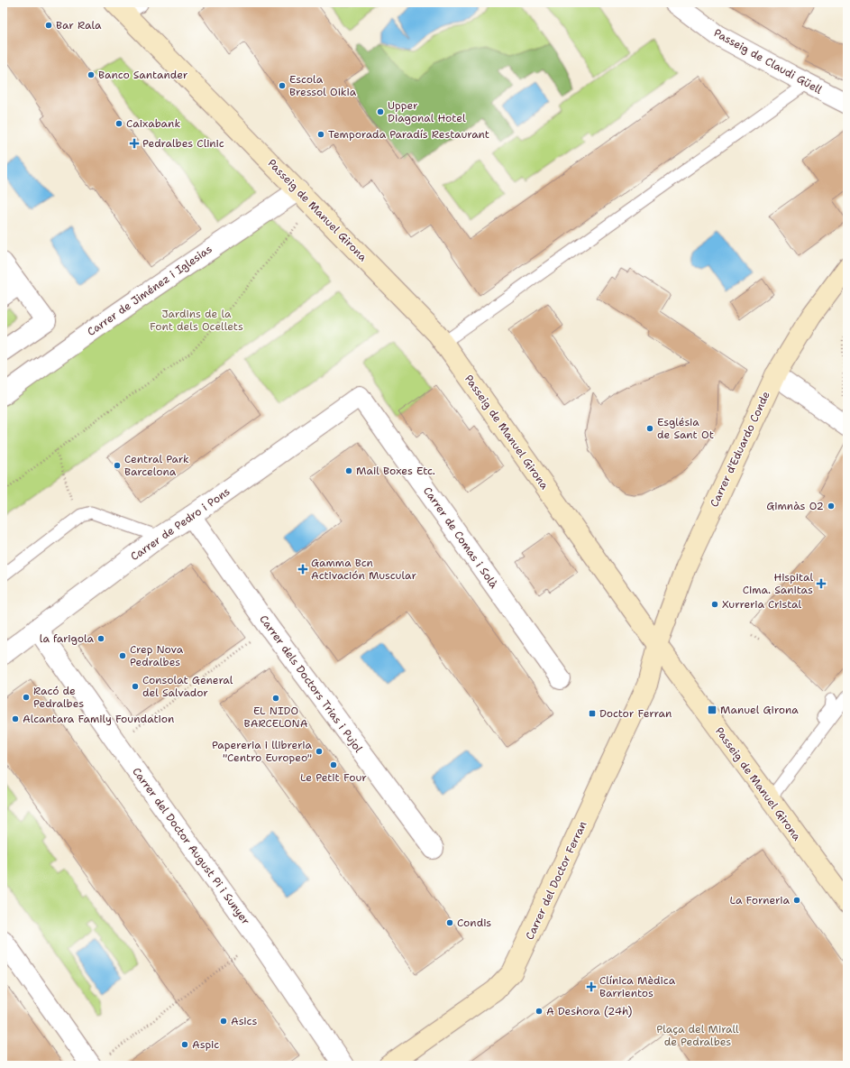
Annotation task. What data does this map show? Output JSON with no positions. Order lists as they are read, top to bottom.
{
  "streets": {
    "street": [
      "Passeig de Claudi Güell",
      "Passeig de Manuel Girona",
      "Carrer de Jiménez i Iglesias",
      "Carrer d'Eduardo Conde",
      "Carrer de Pedro i Pons",
      "Carrer de Comas i Solà",
      "Carrer dels Doctors Trias i Pujol",
      "Carrer del Doctor August Pi i Sunyer",
      "Carrer del Doctor Ferran"
    ]
  },
  "crossings": [
    ["Passeig de Manuel Girona", "Carrer de Jiménez i Iglesias"],
    ["Passeig de Manuel Girona", "Carrer d'Eduardo Conde"],
    ["Passeig de Manuel Girona", "Carrer del Doctor Ferran"],
    ["Carrer d'Eduardo Conde", "Carrer del Doctor Ferran"],
    ["Carrer de Pedro i Pons", "Carrer de Comas i Solà"],
    ["Carrer de Pedro i Pons", "Carrer dels Doctors Trias i Pujol"],
    ["Carrer de Pedro i Pons", "Carrer del Doctor August Pi i Sunyer"]
  ],
  "parks": ["Jardins de la Font dels Ocellets", "Plaça del Mirall de Pedralbes"],
  "places": {
    "other": [
      "Bar Rala",
      "Banco Santander",
      "Escola Bressol Oikia",
      "Upper Diagonal Hotel",
      "Caixabank",
      "Temporada Paradís Restaurant",
      "Església de Sant Ot",
      "Central Park Barcelona",
      "Mail Boxes Etc.",
      "Gimnàs O2",
      "Xurreria Cristal",
      "la farigola",
      "Crep Nova Pedralbes",
      "Consolat General del Salvador",
      "Racó de Pedralbes",
      "EL NIDO BARCELONA",
      "Alcantara Family Foundation",
      "Papereria i llibreria \"Centro Europeo\"",
      "Le Petit Four",
      "La Forneria",
      "Condis",
      "A Deshora (24h)",
      "Asics",
      "Aspic"
    ],
    "health": [
      "Pedralbes Clinic",
      "Gamma Bcn Activación Muscular",
      "Hispital Cima. Sanitas",
      "Clínica Mèdica Barrientos"
    ],
    "transit": ["Manuel Girona", "Doctor Ferran"]
  }
}
